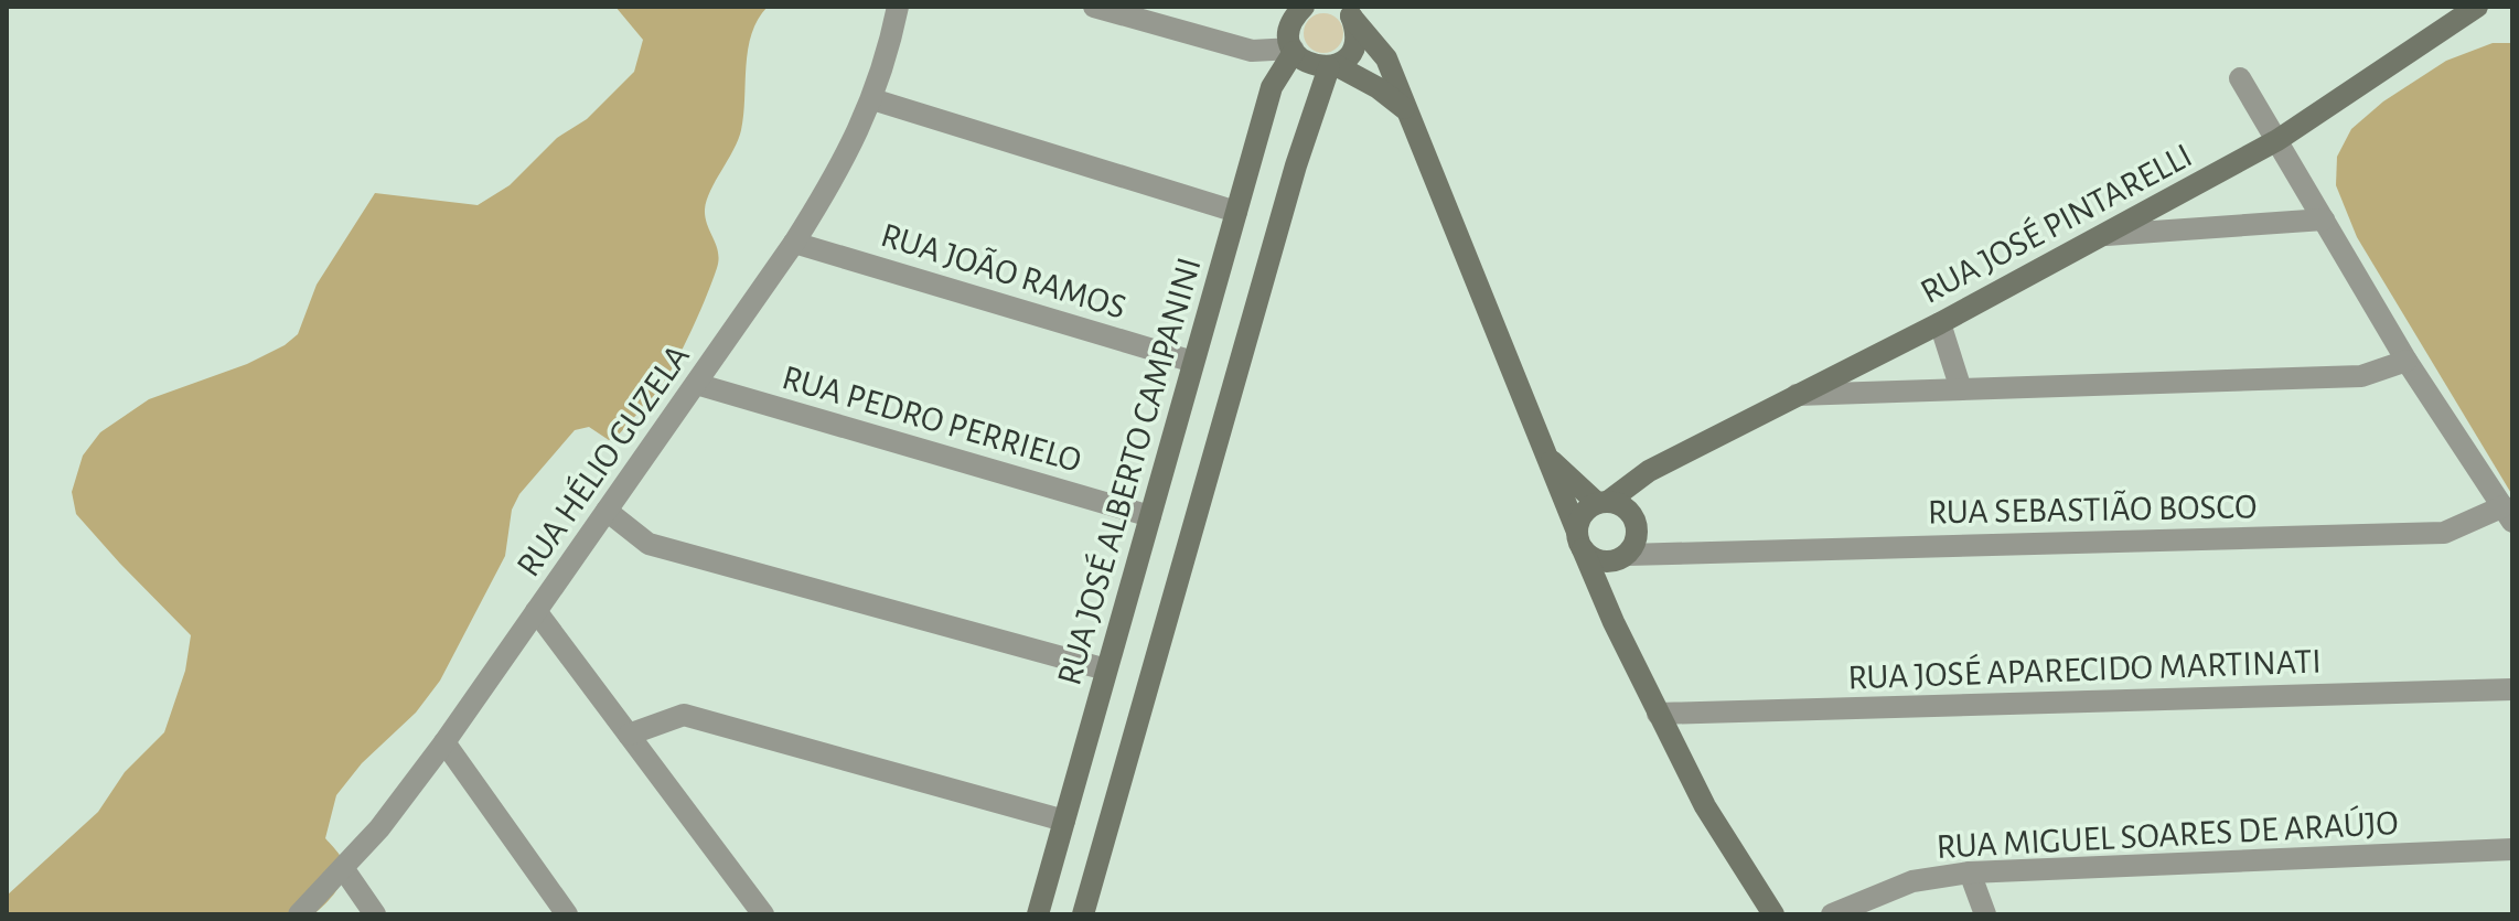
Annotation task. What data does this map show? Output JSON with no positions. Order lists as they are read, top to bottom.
{
  "streets": {
    "street": [
      "RUA JOSÉ PINTARELLI",
      "RUA JOÃO RAMOS",
      "RUA PEDRO PERRIELO",
      "RUA HÉLIO GUZELA",
      "RUA JOSÉ ALBERTO CAMPANINI",
      "RUA SEBASTIÃO BOSCO",
      "RUA JOSÉ APARECIDO MARTINATI",
      "RUA MIGUEL SOARES DE ARAÚJO"
    ]
  },
  "crossings": [
    ["RUA JOSÉ PINTARELLI", "RUA SEBASTIÃO BOSCO"],
    ["RUA JOÃO RAMOS", "RUA HÉLIO GUZELA"],
    ["RUA JOÃO RAMOS", "RUA JOSÉ ALBERTO CAMPANINI"],
    ["RUA PEDRO PERRIELO", "RUA HÉLIO GUZELA"],
    ["RUA PEDRO PERRIELO", "RUA JOSÉ ALBERTO CAMPANINI"]
  ]
}
